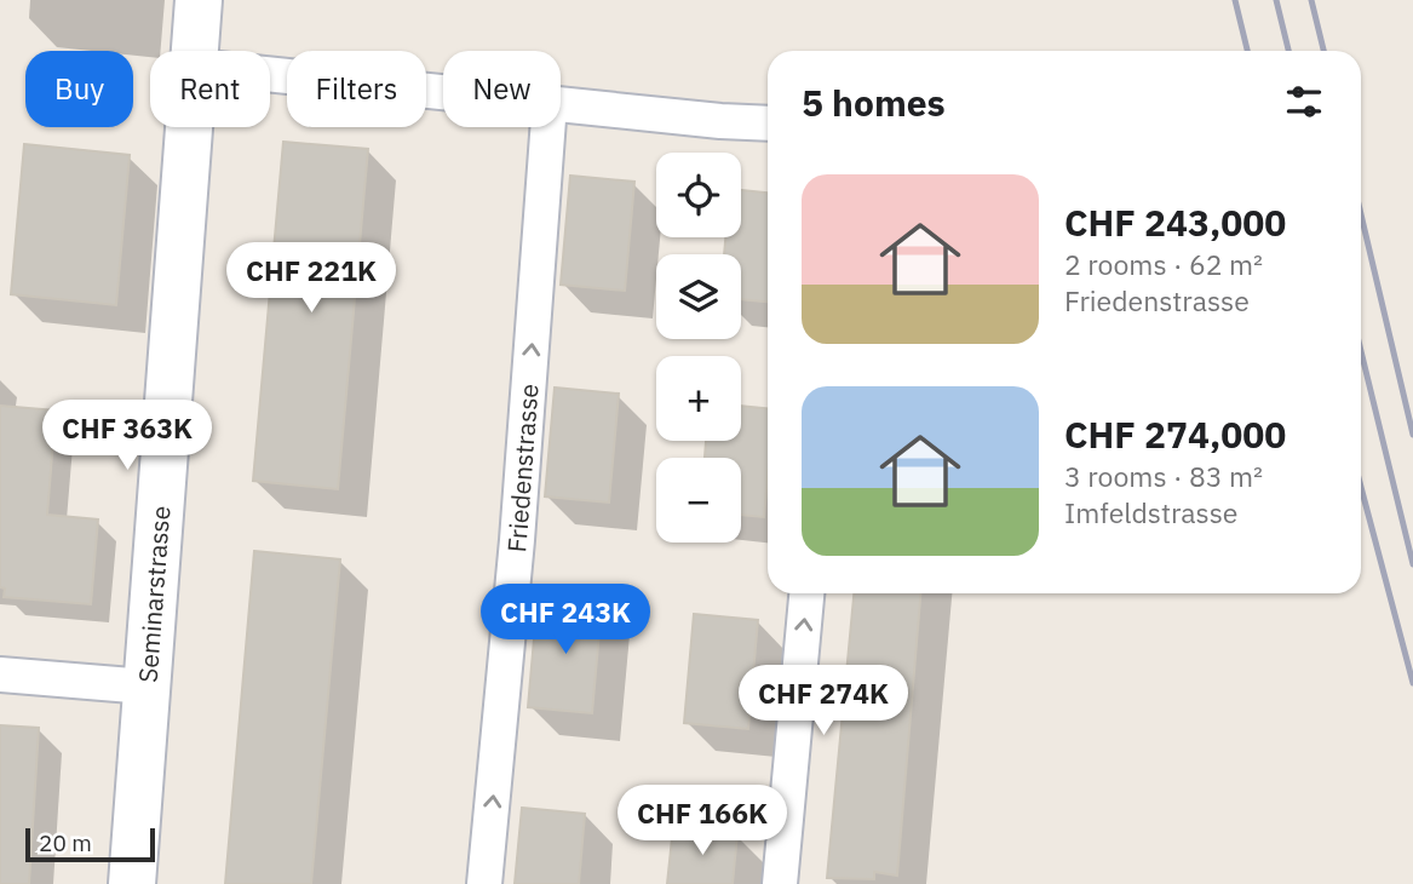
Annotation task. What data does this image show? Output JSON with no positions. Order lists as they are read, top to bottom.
{
  "streets": {
    "street": ["Friedenstrasse", "Seminarstrasse"]
  },
  "scale_bar": "20 m",
  "page": {
    "chip": [
      "Buy",
      "Rent",
      "Filters",
      "New"
    ],
    "heading": "5 homes",
    "map_buttons": ["+", "−"],
    "list": [
      {
        "name": "CHF 243,000",
        "note": "2 rooms · 62 m² · Friedenstrasse"
      },
      {
        "name": "CHF 274,000",
        "note": "3 rooms · 83 m² · Imfeldstrasse"
      }
    ],
    "price": [
      "CHF 221K",
      "CHF 363K",
      "CHF 243K",
      "CHF 274K",
      "CHF 166K"
    ],
    "scale": "20 m"
  }
}
